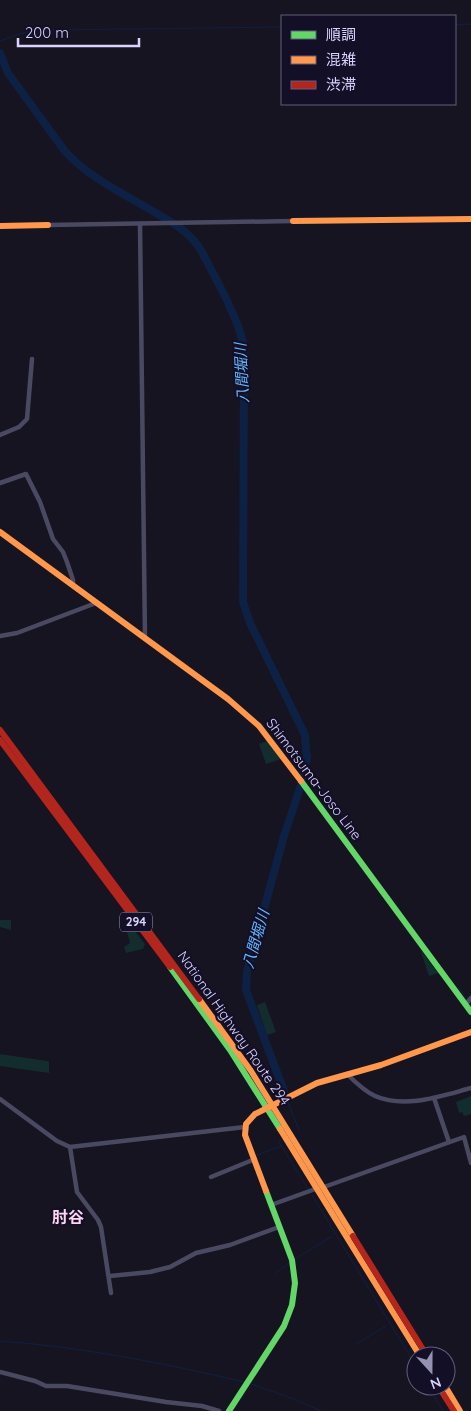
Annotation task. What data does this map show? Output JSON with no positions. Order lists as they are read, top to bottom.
{
  "streets": {
    "main road": ["Shimotsuma-Joso Line", "294", "National Highway Route 294"]
  },
  "districts": ["肘谷"],
  "water": ["八間堀川"],
  "legend": ["順調", "混雑", "渋滞"],
  "scale_bar": "200 m",
  "north": "bottom"
}
